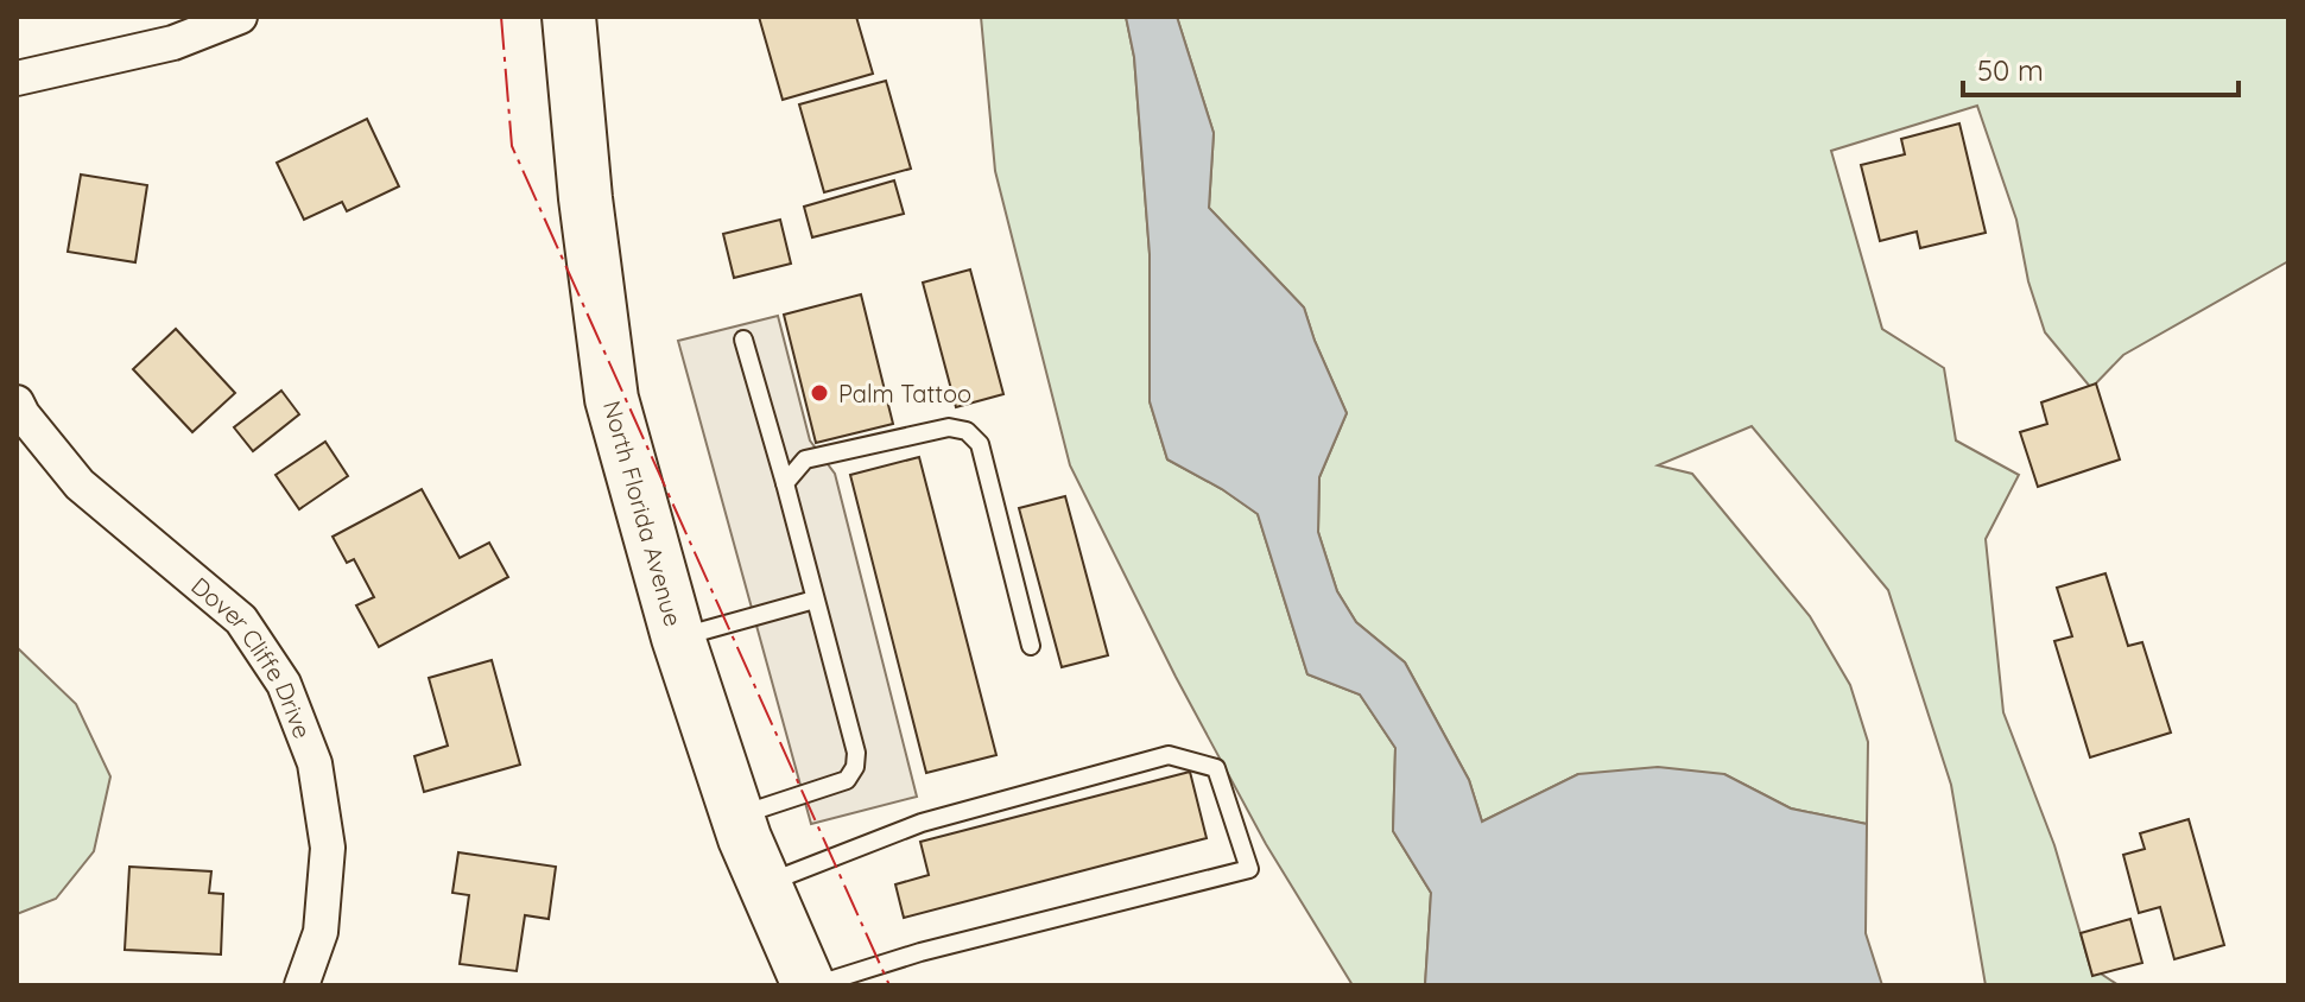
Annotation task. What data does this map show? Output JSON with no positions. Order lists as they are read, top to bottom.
{
  "streets": {
    "main road": ["North Florida Avenue"],
    "street": ["Dover Cliffe Drive"]
  },
  "places": ["Palm Tattoo"],
  "scale_bar": "50 m"
}
